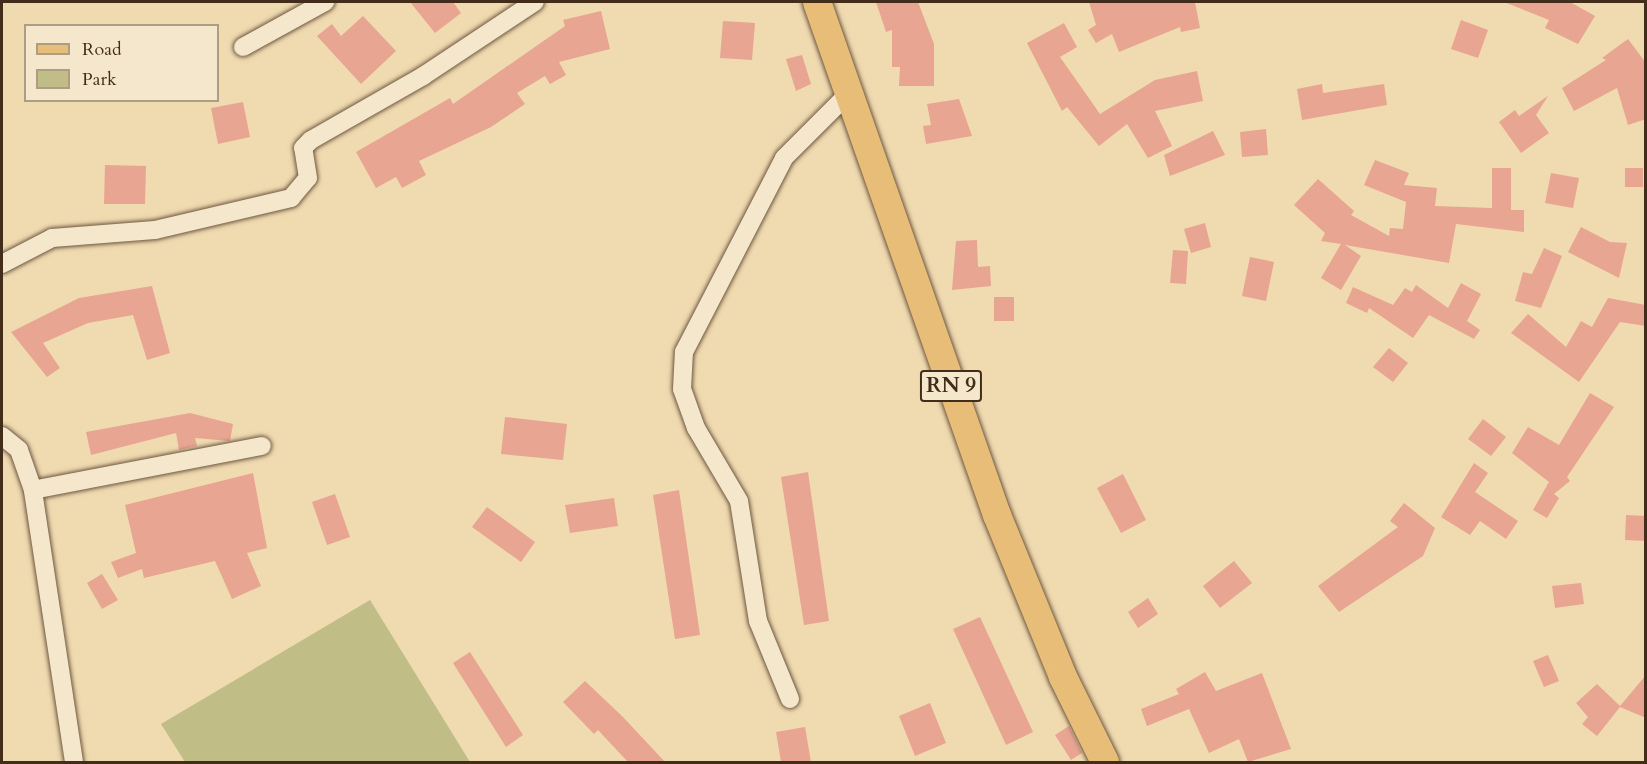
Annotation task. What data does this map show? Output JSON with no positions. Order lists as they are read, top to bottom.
{
  "streets": {
    "main road": ["RN 9"]
  },
  "legend": ["Road", "Park"]
}
